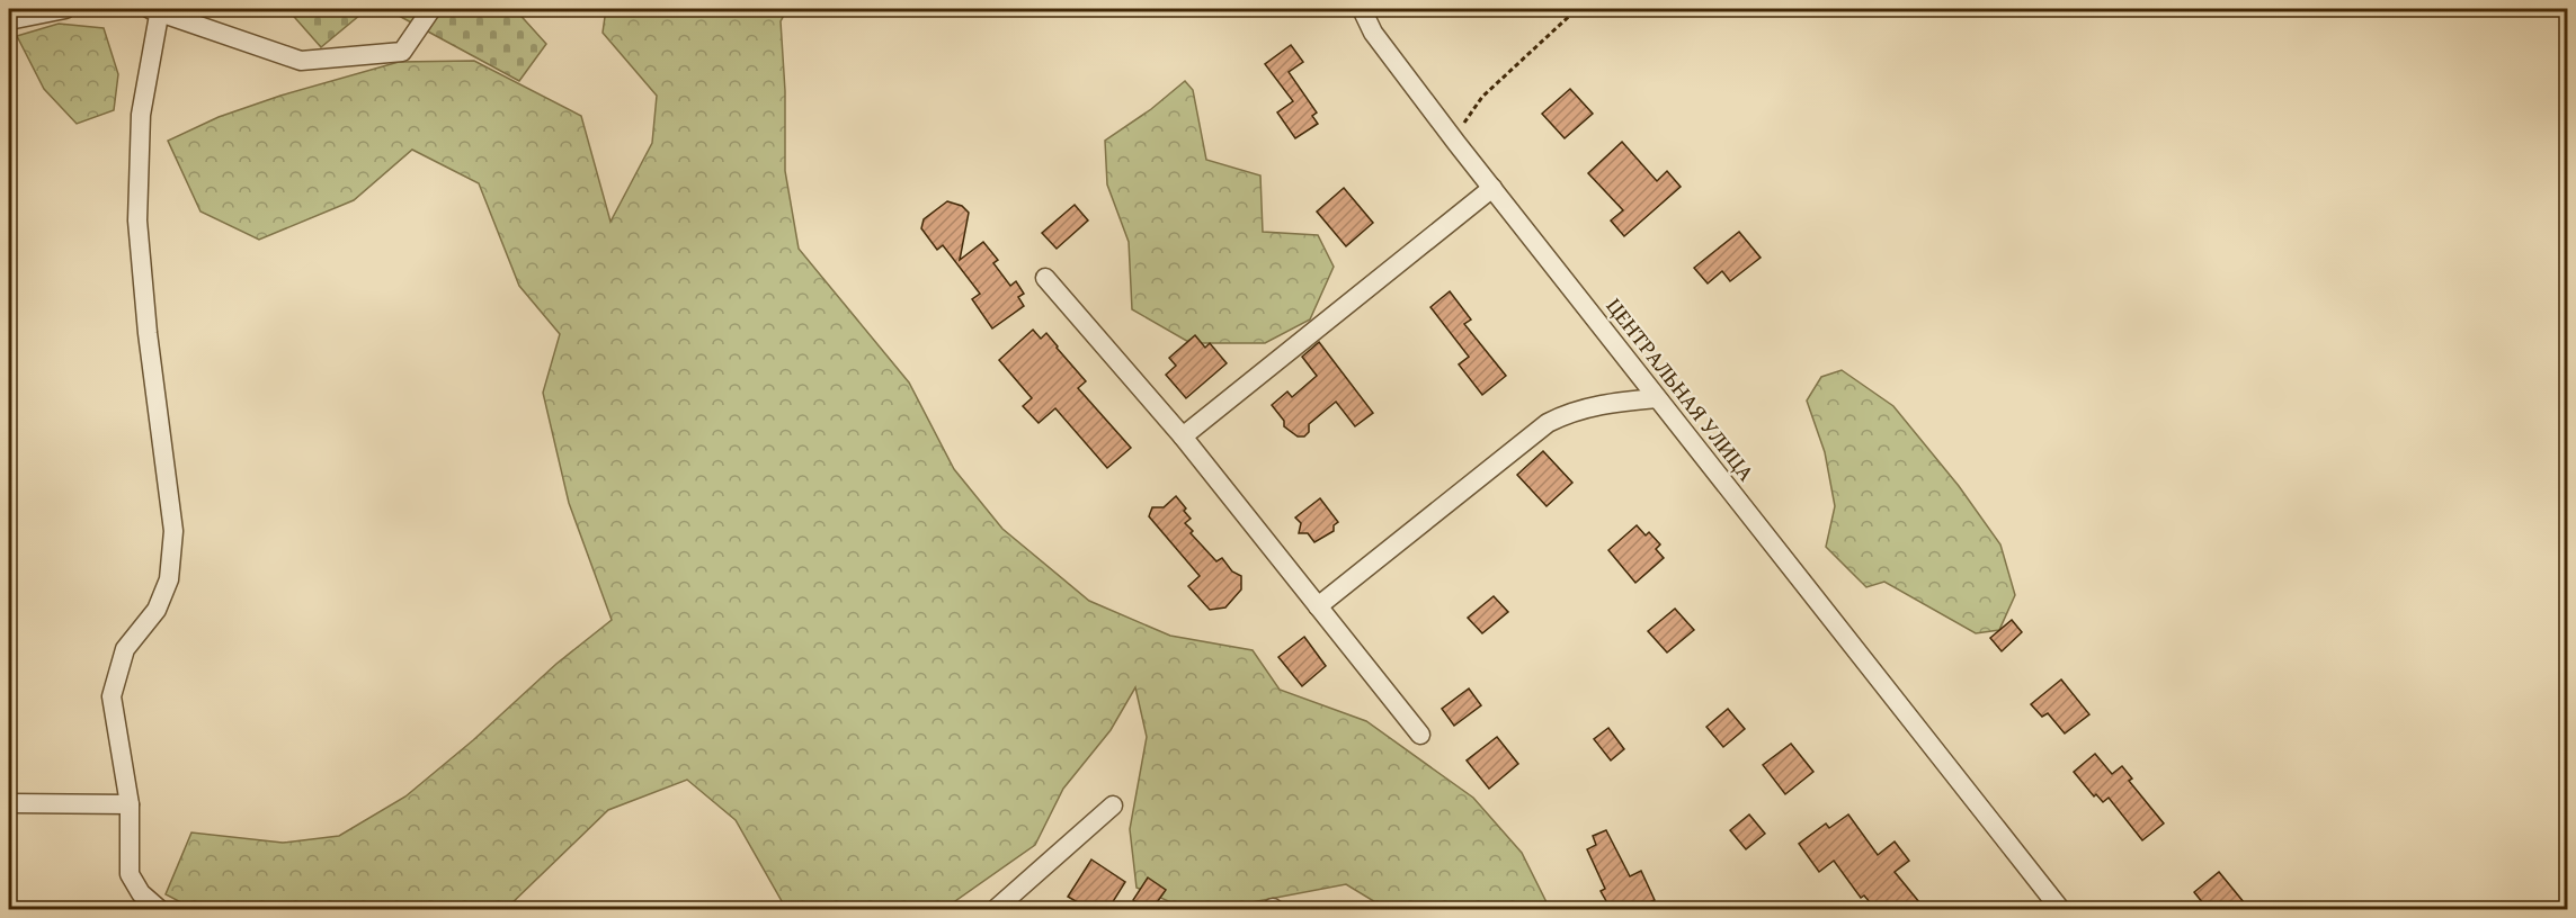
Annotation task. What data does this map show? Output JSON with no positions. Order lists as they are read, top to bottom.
{
  "streets": {
    "street": ["ЦЕНТРАЛЬНАЯ УЛИЦА"]
  }
}
